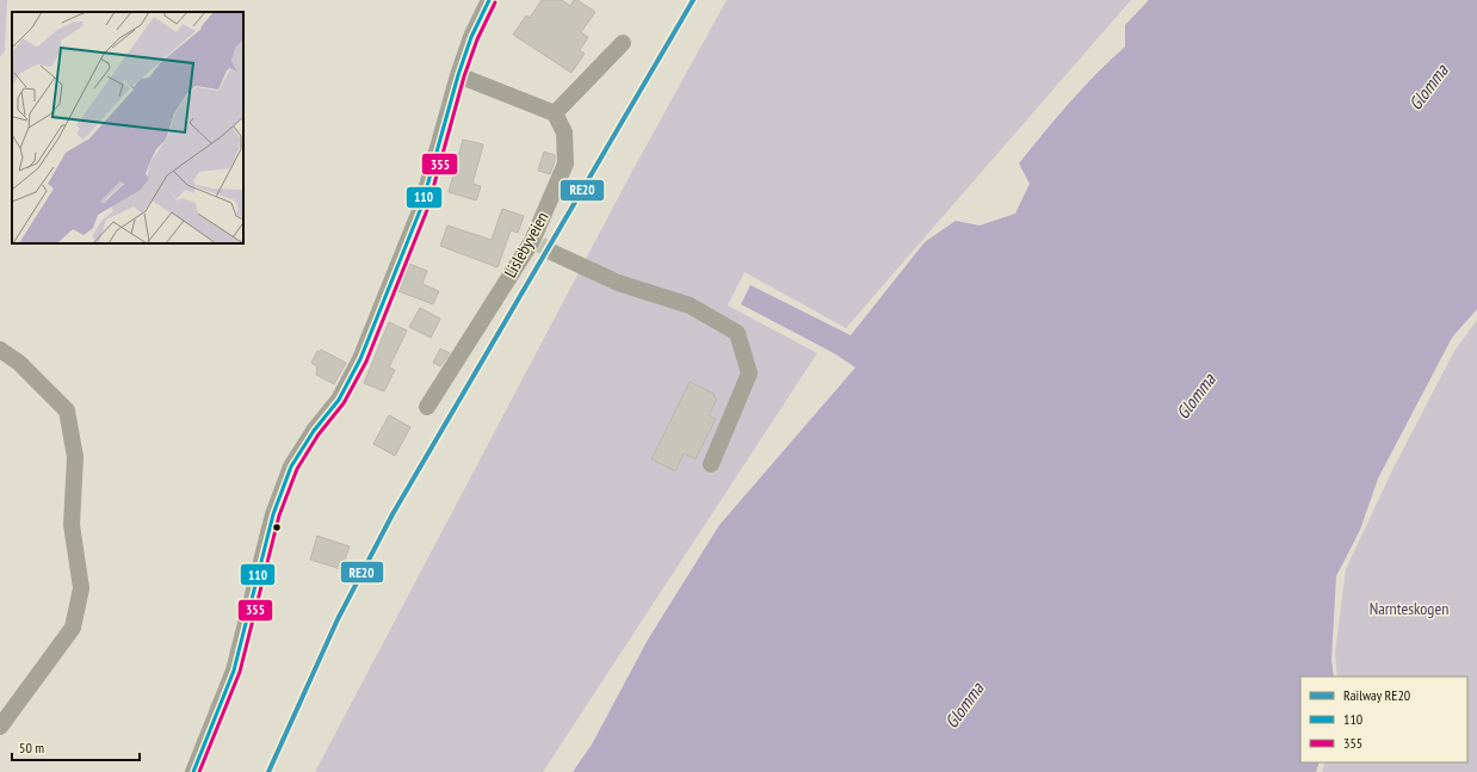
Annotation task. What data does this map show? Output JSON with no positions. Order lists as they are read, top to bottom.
{
  "streets": {
    "street": ["Lislebyveien"]
  },
  "water": ["Glomma"],
  "parks": ["Narnteskogen"],
  "lines": ["rail line RE20", "transit line 110", "transit line 355"],
  "legend": ["Railway RE20", "110", "355"],
  "scale_bar": "50 m"
}
